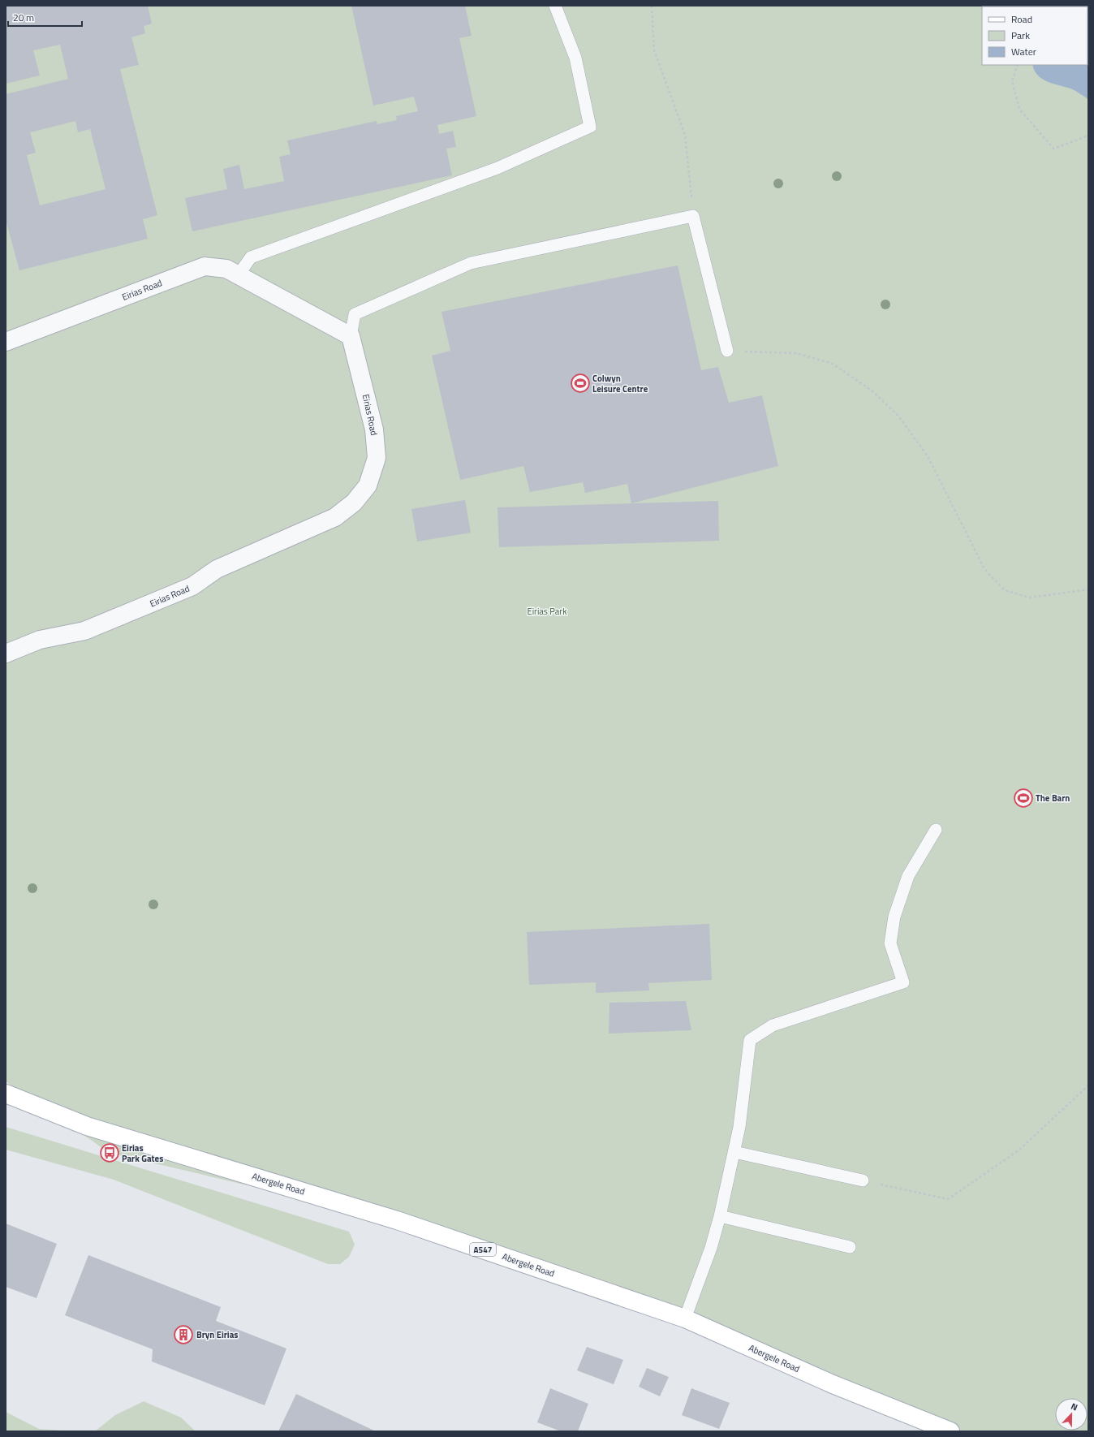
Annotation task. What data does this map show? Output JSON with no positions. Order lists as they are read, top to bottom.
{
  "streets": {
    "main road": ["Abergele Road", "A547"],
    "street": ["Eirias Road"]
  },
  "parks": ["Eirias Park"],
  "places": {
    "sports": ["Colwyn Leisure Centre", "The Barn"],
    "bus stop": ["Eirias Park Gates"],
    "building": ["Bryn Eirias"]
  },
  "legend": ["Road", "Park", "Water"],
  "scale_bar": "20 m",
  "north": "top"
}
